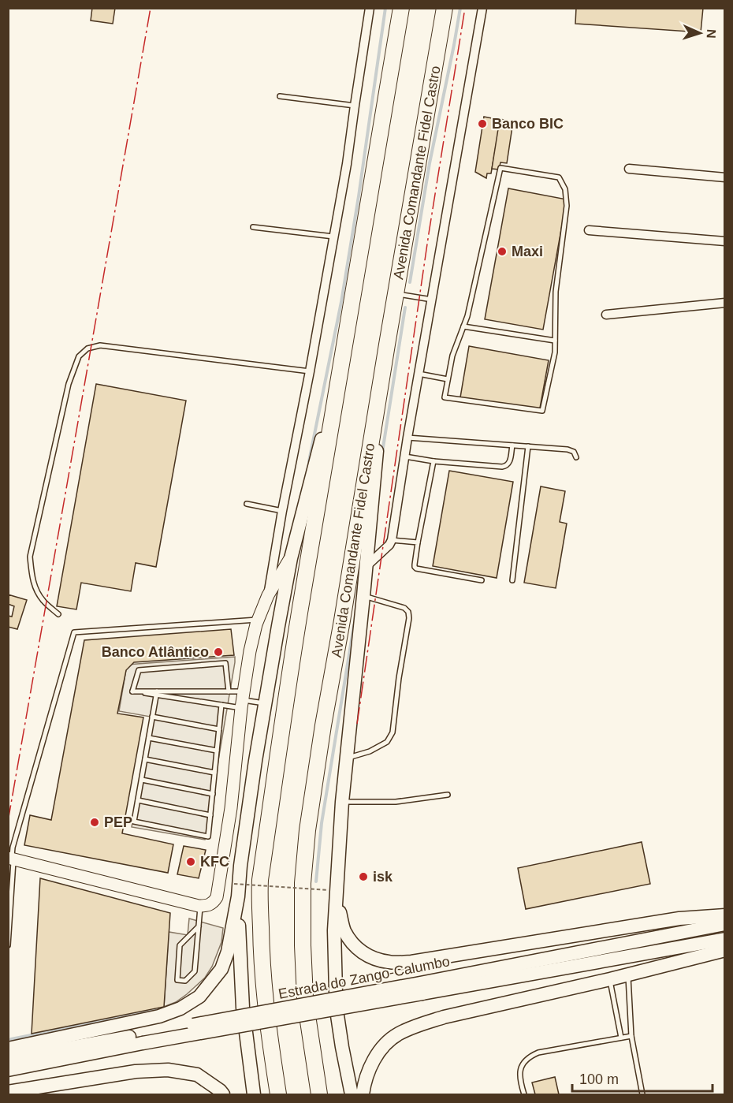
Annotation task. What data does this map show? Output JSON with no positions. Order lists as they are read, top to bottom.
{
  "streets": {
    "highway": ["Avenida Comandante Fidel Castro"],
    "main road": ["Estrada do Zango-Calumbo"]
  },
  "places": [
    "Banco BIC",
    "Maxi",
    "Banco Atlântico",
    "PEP",
    "KFC",
    "isk"
  ],
  "scale_bar": "100 m",
  "north": "right"
}
